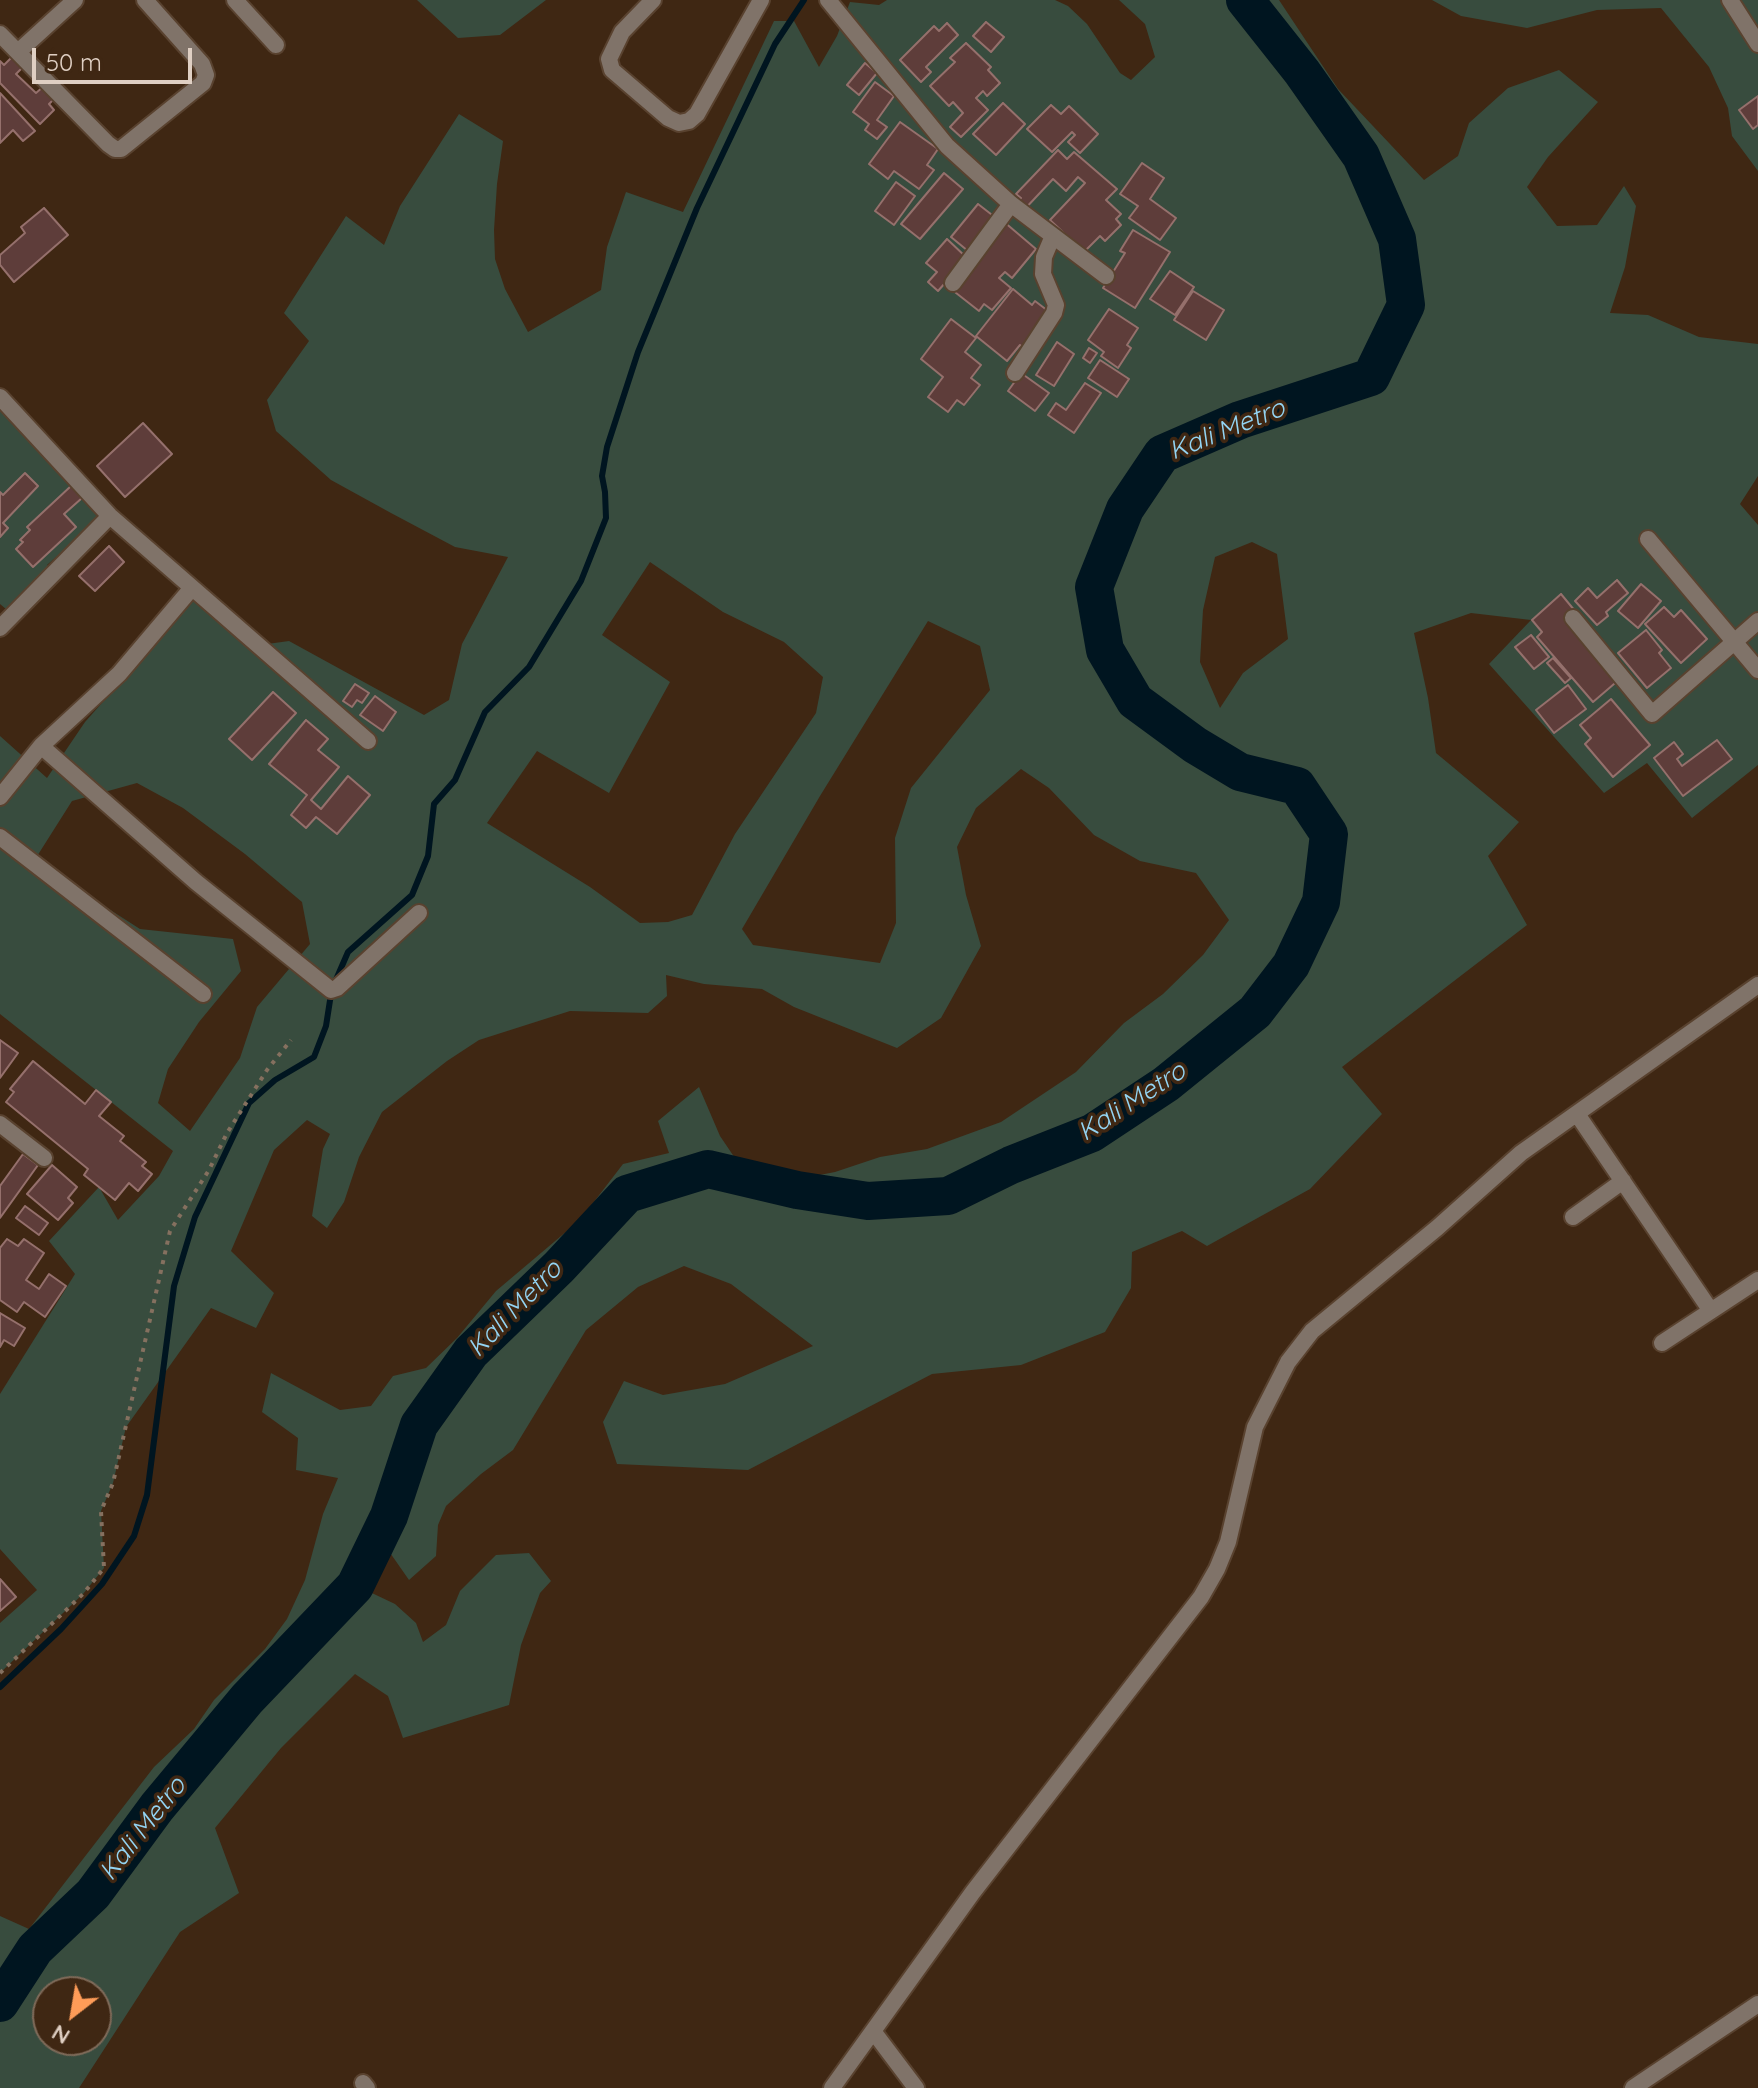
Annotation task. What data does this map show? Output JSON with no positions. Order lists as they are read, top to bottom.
{
  "water": ["Kali Metro"],
  "scale_bar": "50 m",
  "north": "bottom left"
}
